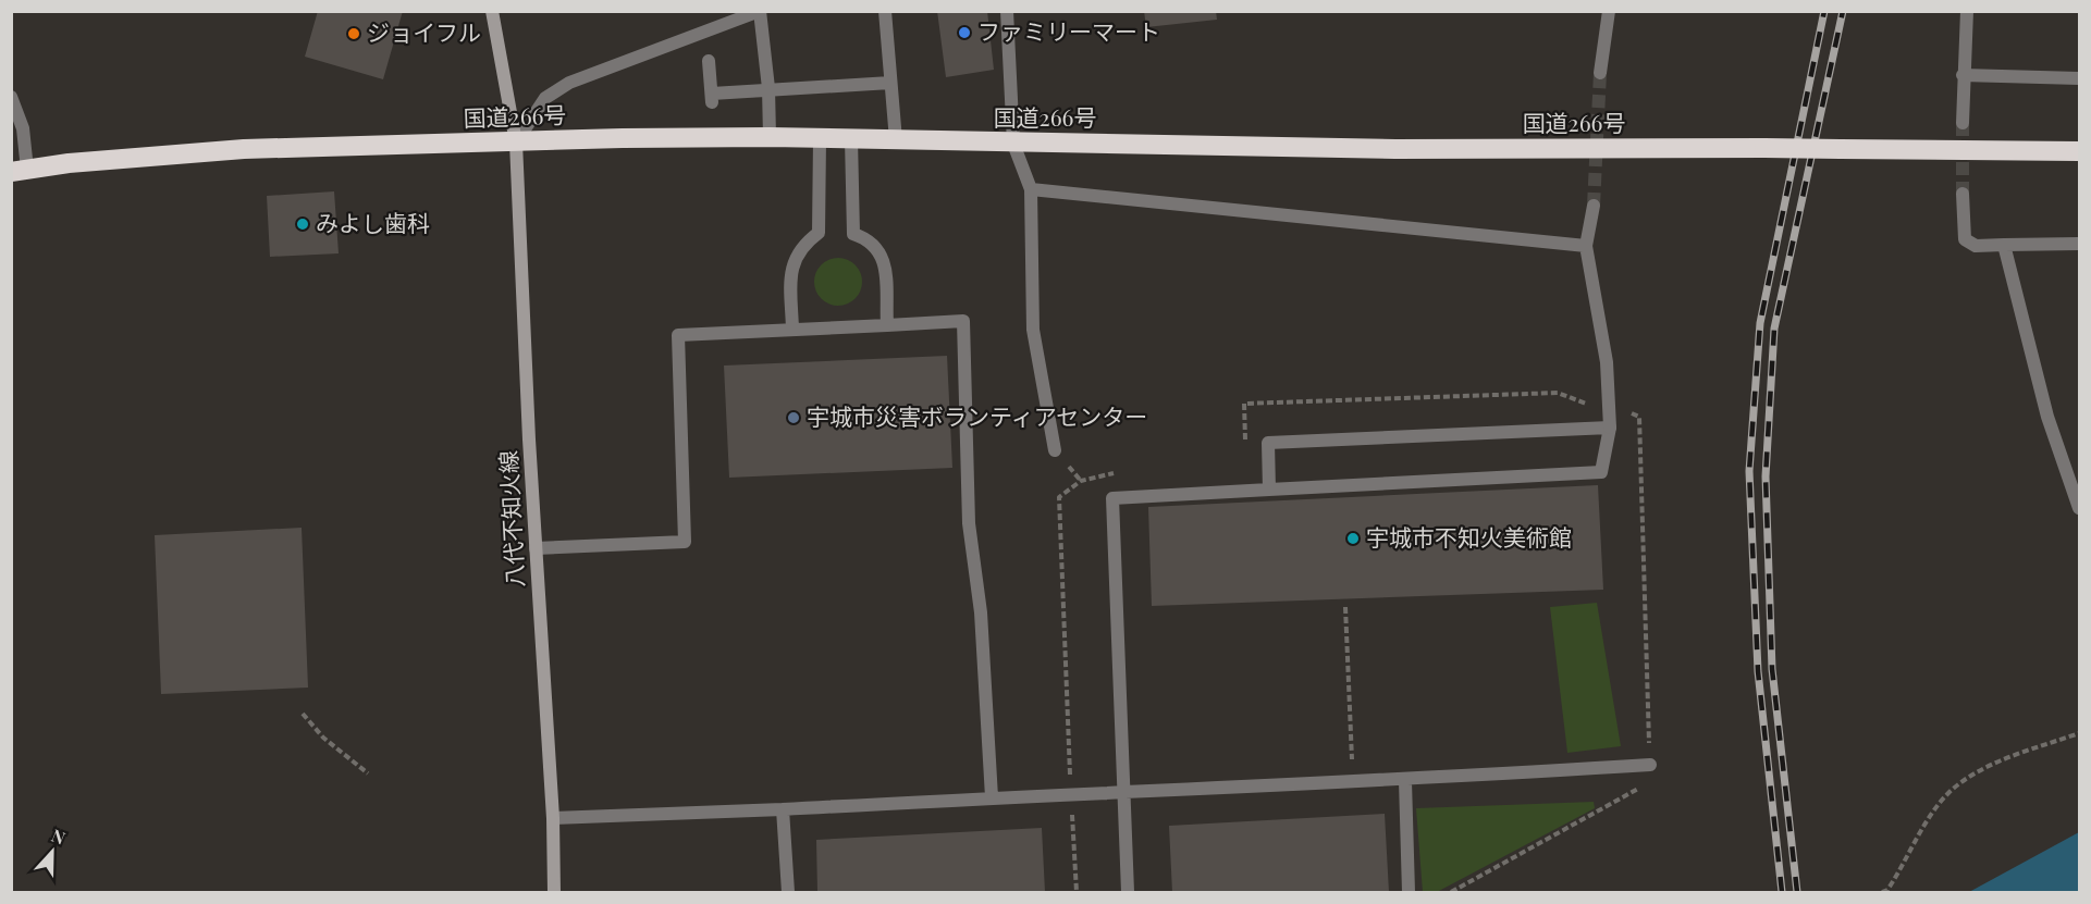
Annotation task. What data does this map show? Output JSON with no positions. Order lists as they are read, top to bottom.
{
  "streets": {
    "highway": ["国道266号"],
    "main road": ["八代不知火線"]
  },
  "crossings": [
    ["国道266号", "八代不知火線"]
  ],
  "places": [
    "ファミリーマート",
    "ジョイフル",
    "みよし歯科",
    "宇城市災害ボランティアセンター",
    "宇城市不知火美術館"
  ],
  "north": "top"
}
